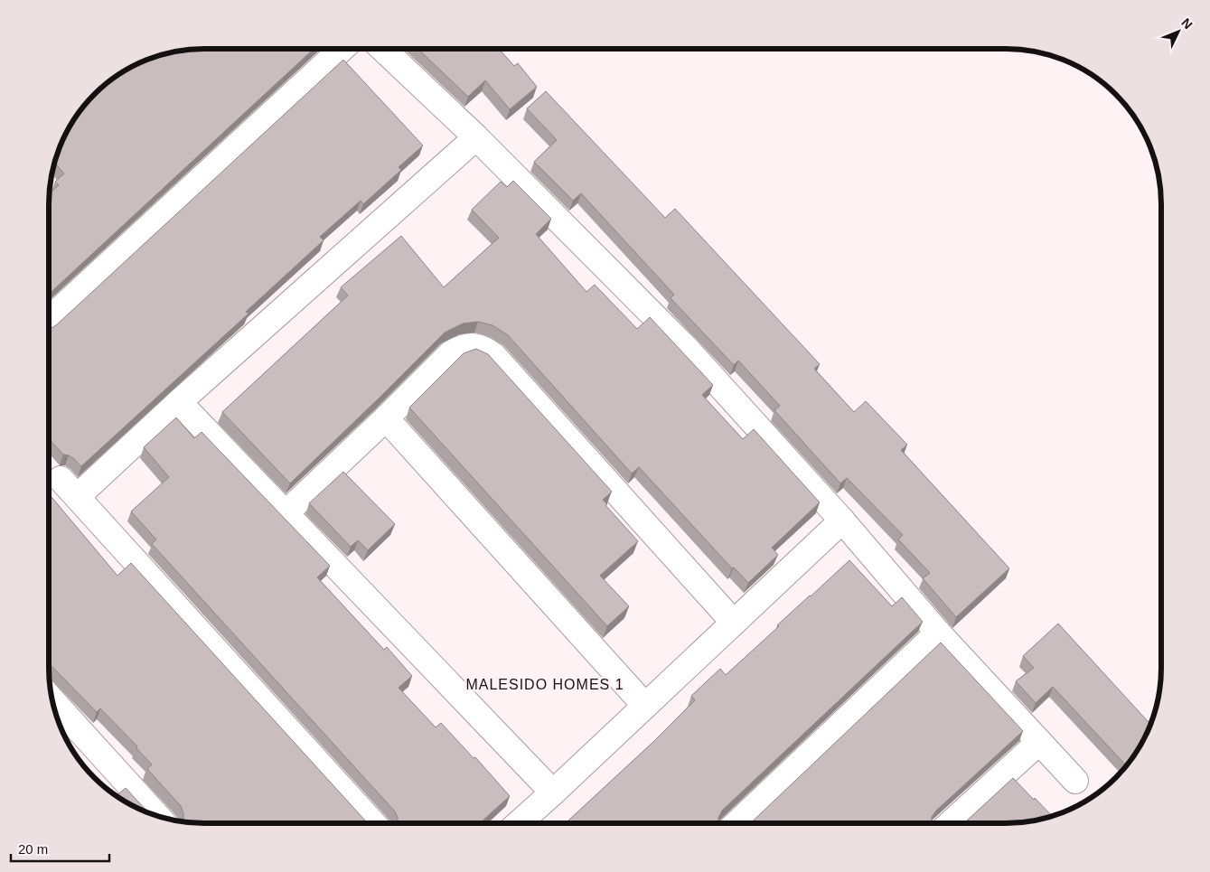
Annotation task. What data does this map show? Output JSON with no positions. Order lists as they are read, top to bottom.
{
  "districts": ["MALESIDO HOMES 1"],
  "scale_bar": "20 m",
  "north": "top right"
}
